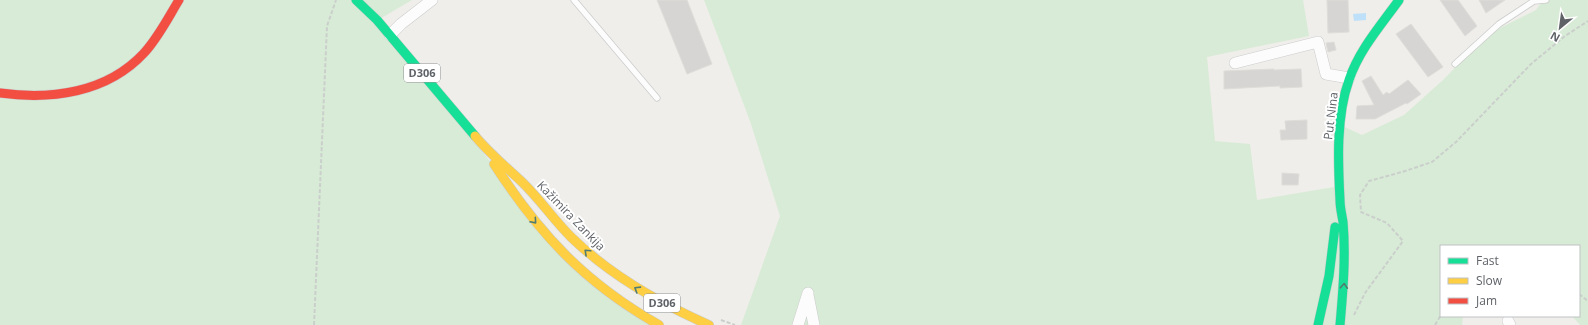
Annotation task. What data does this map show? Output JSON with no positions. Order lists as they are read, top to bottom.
{
  "streets": {
    "main road": ["D306", "Put Nina", "Kažimira Zankija"]
  },
  "legend": ["Fast", "Slow", "Jam"],
  "north": "bottom left"
}
